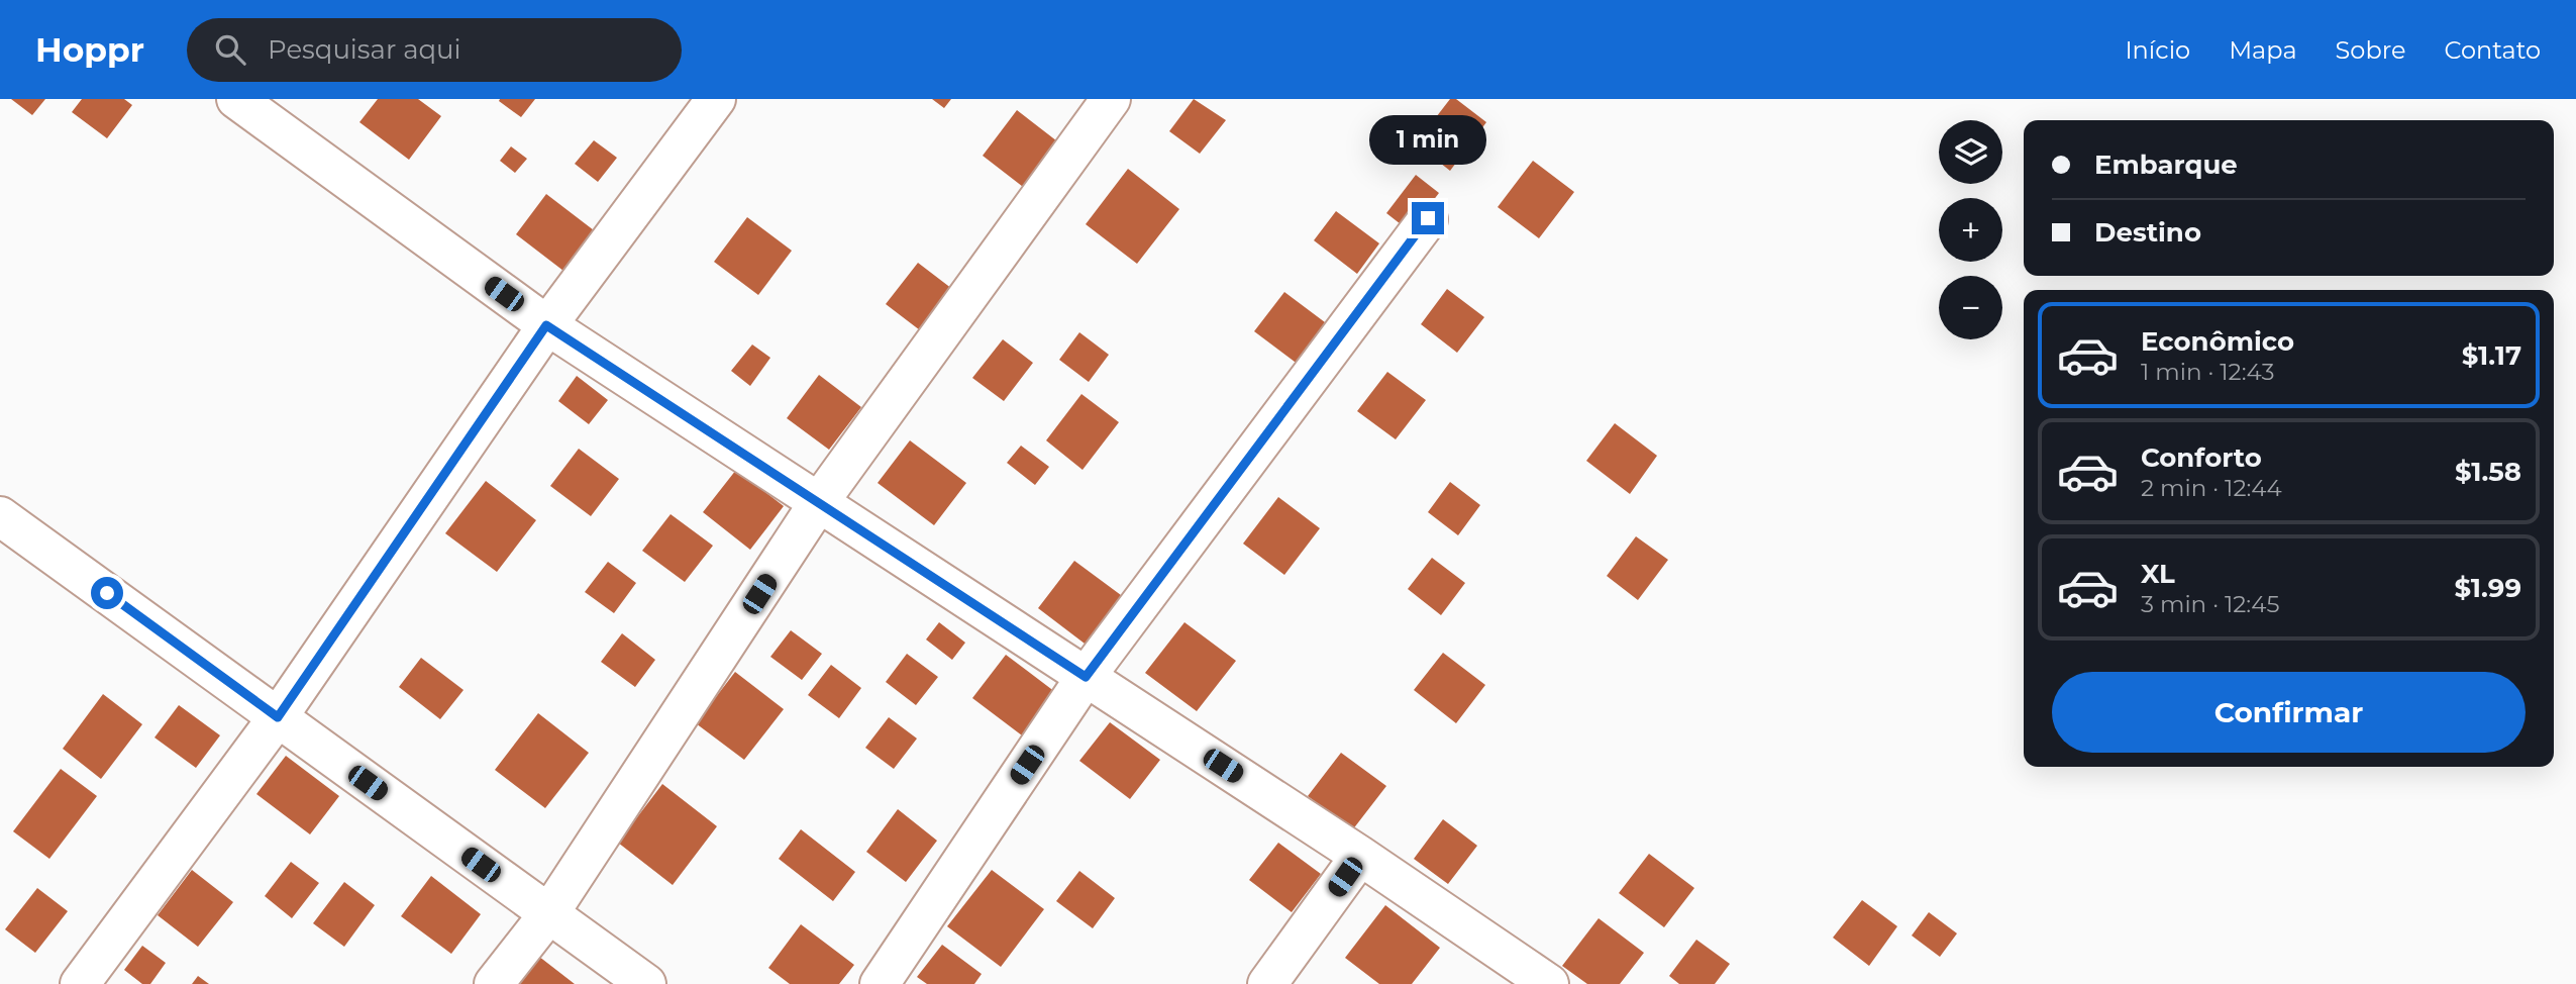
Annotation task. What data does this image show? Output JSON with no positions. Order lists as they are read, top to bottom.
{
  "page": {
    "header": "Hoppr",
    "search": "Pesquisar aqui",
    "nav": [
      "Início",
      "Mapa",
      "Sobre",
      "Contato"
    ],
    "bubble": "1 min",
    "map_buttons": ["+", "−"],
    "banner": ["Embarque", "Destino"],
    "list": [
      {
        "name": "Econômico",
        "note": "1 min · 12:43",
        "value": "$1.17"
      },
      {
        "name": "Conforto",
        "note": "2 min · 12:44",
        "value": "$1.58"
      },
      {
        "name": "XL",
        "note": "3 min · 12:45",
        "value": "$1.99"
      }
    ],
    "buttons": "Confirmar"
  }
}
